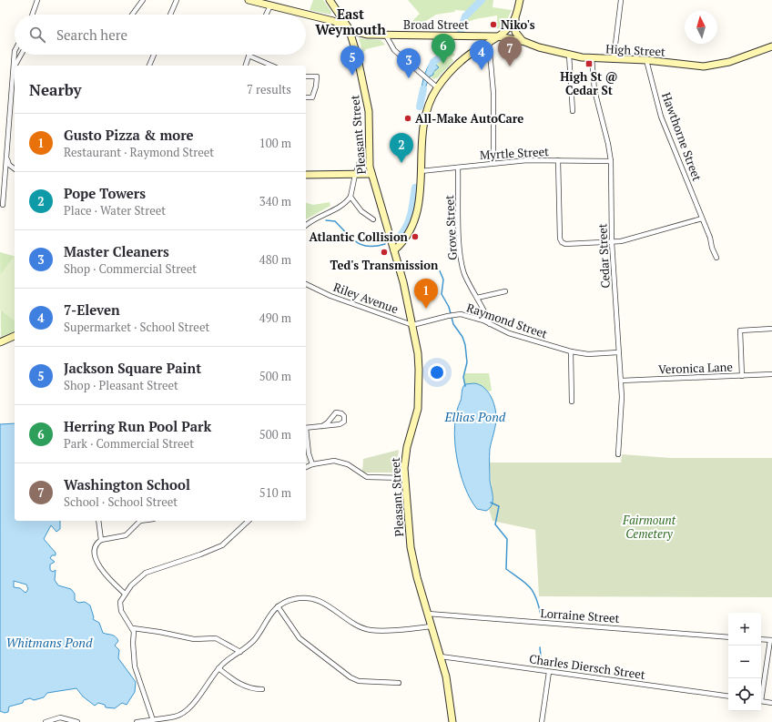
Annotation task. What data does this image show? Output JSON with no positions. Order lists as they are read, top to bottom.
{
  "streets": {
    "main road": ["Broad Street", "High Street", "Pleasant Street"],
    "street": [
      "Hawthorne Street",
      "Myrtle Street",
      "Grove Street",
      "Cedar Street",
      "Riley Avenue",
      "Raymond Street",
      "Veronica Lane",
      "Lorraine Street",
      "Charles Diersch Street"
    ]
  },
  "crossings": [
    ["Broad Street", "High Street"],
    ["Broad Street", "Pleasant Street"],
    ["High Street", "Hawthorne Street"],
    ["High Street", "Cedar Street"],
    ["Pleasant Street", "Riley Avenue"],
    ["Pleasant Street", "Raymond Street"],
    ["Pleasant Street", "Lorraine Street"],
    ["Pleasant Street", "Charles Diersch Street"],
    ["Myrtle Street", "Grove Street"],
    ["Myrtle Street", "Cedar Street"],
    ["Grove Street", "Raymond Street"],
    ["Cedar Street", "Raymond Street"],
    ["Cedar Street", "Veronica Lane"],
    ["Riley Avenue", "Raymond Street"]
  ],
  "districts": ["East Weymouth"],
  "water": ["Ellias Pond", "Whitmans Pond"],
  "parks": ["Fairmount Cemetery"],
  "places": {
    "other": [
      "Niko's",
      "All-Make AutoCare",
      "Atlantic Collision",
      "Ted's Transmission"
    ],
    "transit": ["High St @ Cedar St"]
  },
  "north": "top",
  "page": {
    "search": "Search here",
    "pins": [
      "6",
      "7",
      "4",
      "5",
      "3",
      "2",
      "1"
    ],
    "heading": ["Nearby", "7 results"],
    "list": [
      {
        "mark": "1",
        "name": "Gusto Pizza & more",
        "note": "Restaurant · Raymond Street",
        "value": "100 m"
      },
      {
        "mark": "2",
        "name": "Pope Towers",
        "note": "Place · Water Street",
        "value": "340 m"
      },
      {
        "mark": "3",
        "name": "Master Cleaners",
        "note": "Shop · Commercial Street",
        "value": "480 m"
      },
      {
        "mark": "4",
        "name": "7-Eleven",
        "note": "Supermarket · School Street",
        "value": "490 m"
      },
      {
        "mark": "5",
        "name": "Jackson Square Paint",
        "note": "Shop · Pleasant Street",
        "value": "500 m"
      },
      {
        "mark": "6",
        "name": "Herring Run Pool Park",
        "note": "Park · Commercial Street",
        "value": "500 m"
      },
      {
        "mark": "7",
        "name": "Washington School",
        "note": "School · School Street",
        "value": "510 m"
      }
    ],
    "map_buttons": ["+", "−"]
  }
}
